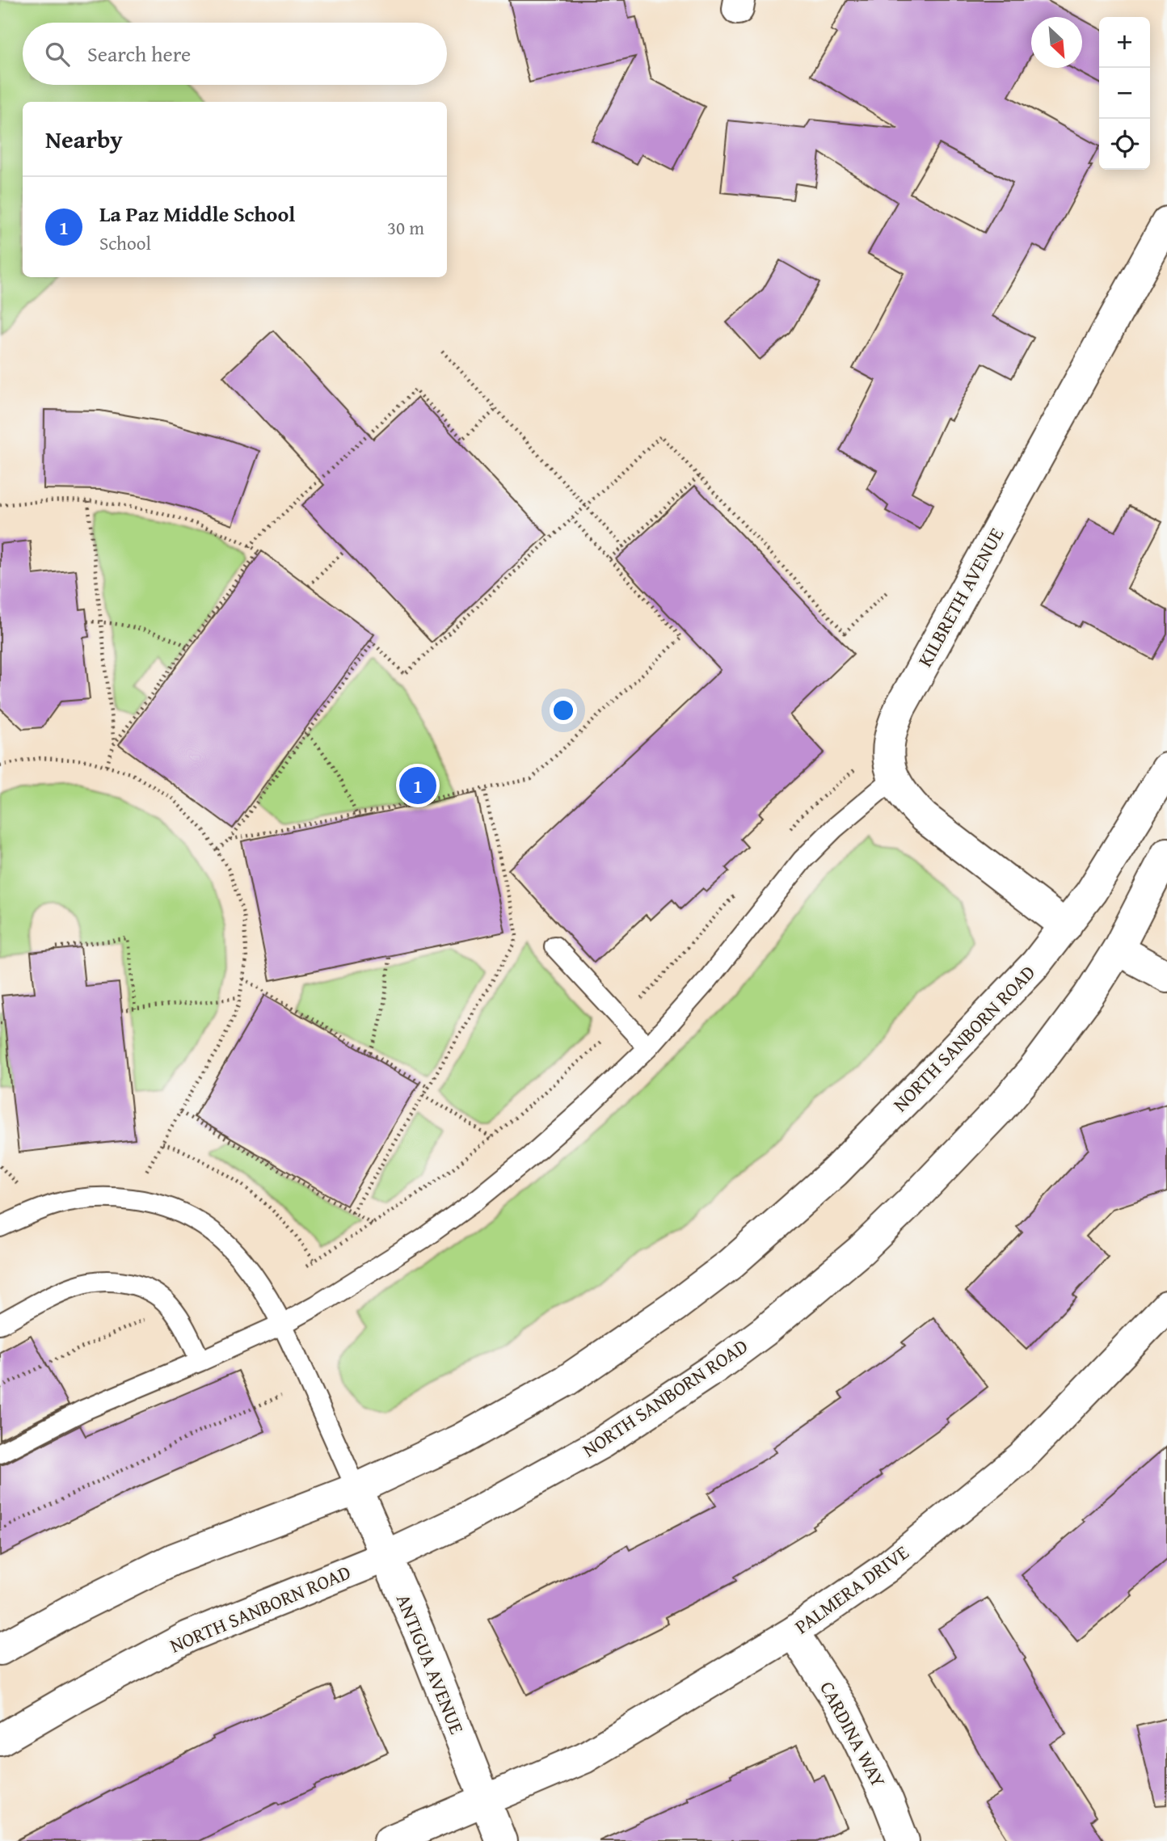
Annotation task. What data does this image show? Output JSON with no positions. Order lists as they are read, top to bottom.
{
  "streets": {
    "main road": [
      "KILBRETH AVENUE",
      "NORTH SANBORN ROAD",
      "PALMERA DRIVE",
      "ANTIGUA AVENUE",
      "CARDINA WAY"
    ]
  },
  "crossings": [
    ["KILBRETH AVENUE", "NORTH SANBORN ROAD"],
    ["NORTH SANBORN ROAD", "ANTIGUA AVENUE"],
    ["PALMERA DRIVE", "ANTIGUA AVENUE"],
    ["PALMERA DRIVE", "CARDINA WAY"]
  ],
  "north": "bottom right",
  "page": {
    "map_buttons": ["+", "−"],
    "search": "Search here",
    "heading": "Nearby",
    "list": [
      {
        "mark": "1",
        "name": "La Paz Middle School",
        "note": "School",
        "value": "30 m"
      }
    ],
    "pins": "1"
  }
}
